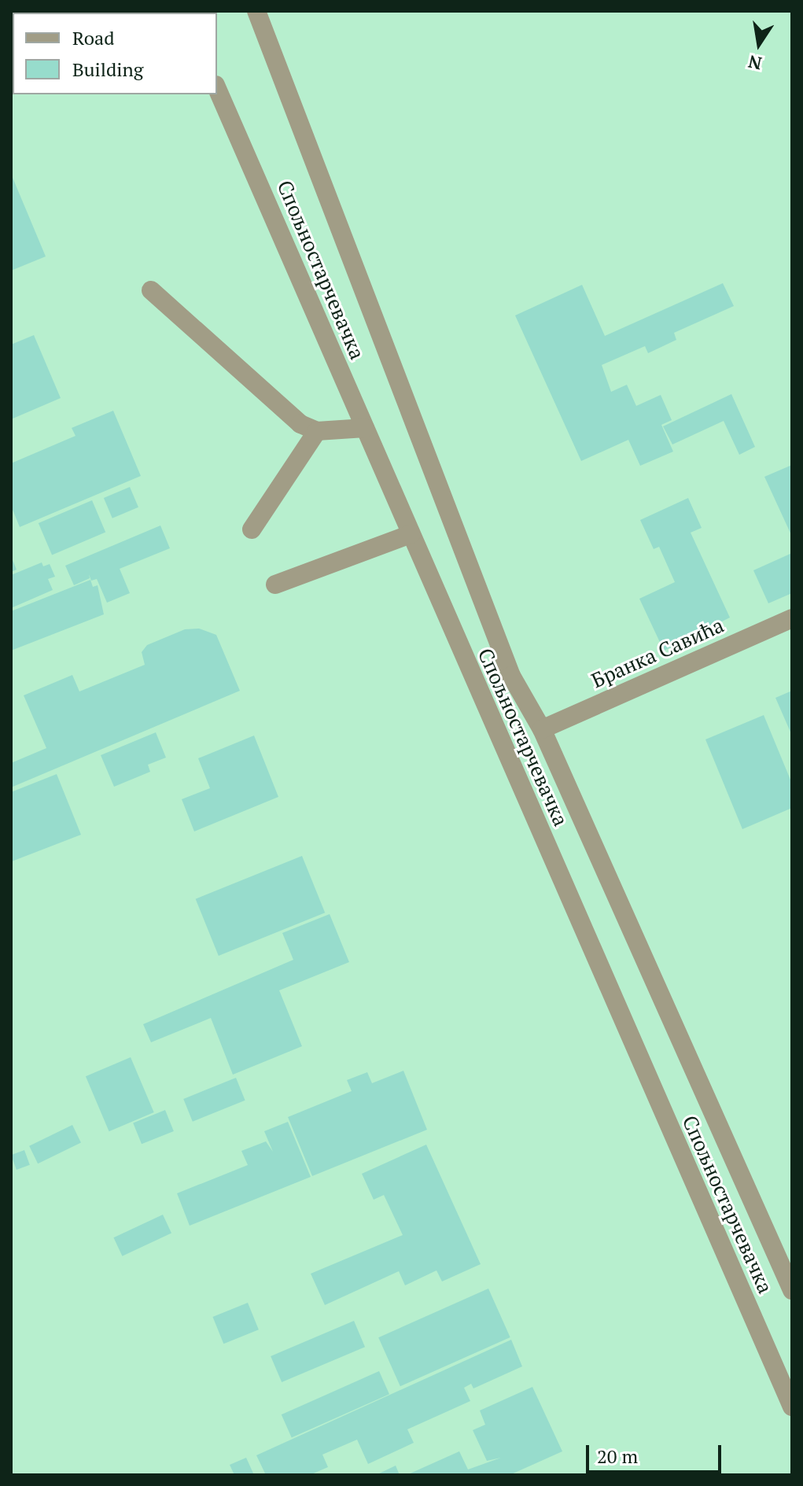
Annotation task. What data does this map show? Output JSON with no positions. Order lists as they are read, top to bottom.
{
  "streets": {
    "street": ["Спољностарчевачка", "Бранка Савића"]
  },
  "crossings": [
    ["Спољностарчевачка", "Бранка Савића"]
  ],
  "legend": ["Road", "Building"],
  "scale_bar": "20 m",
  "north": "bottom"
}
